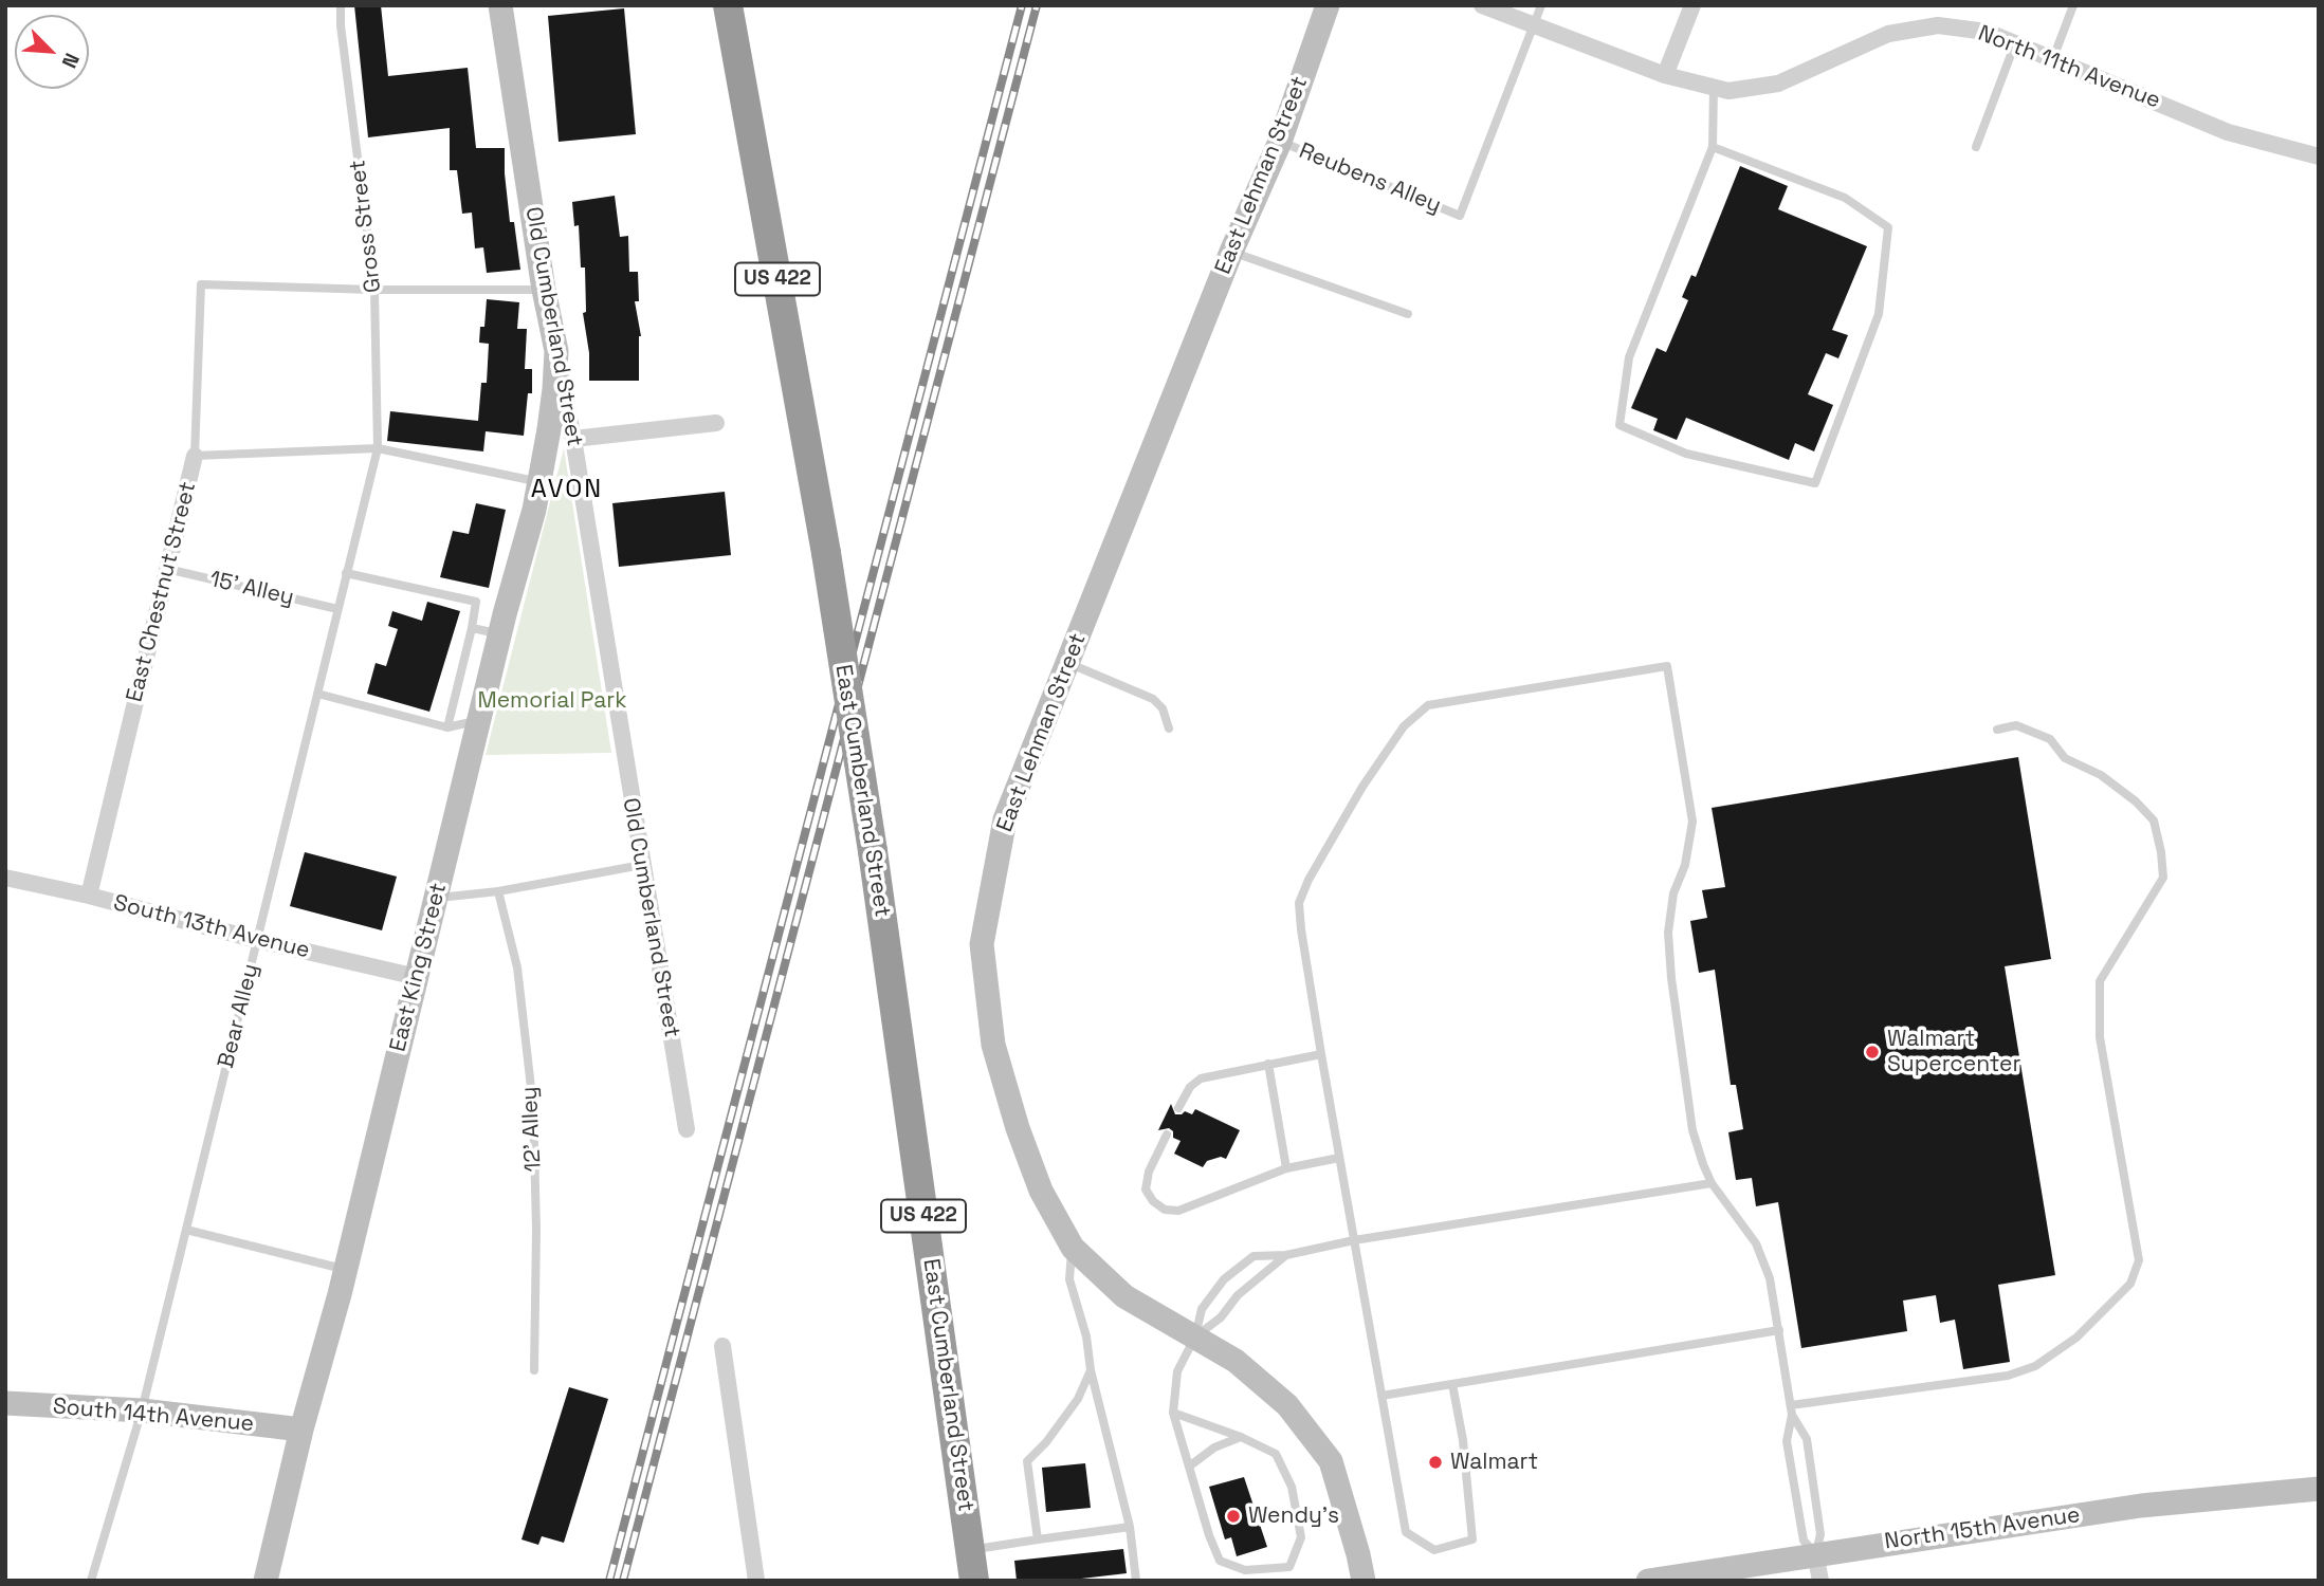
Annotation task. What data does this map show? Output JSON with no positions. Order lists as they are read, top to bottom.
{
  "streets": {
    "highway": ["US 422", "East Cumberland Street"],
    "street": [
      "North 11th Avenue",
      "East Lehman Street",
      "Old Cumberland Street",
      "East Chestnut Street",
      "South 13th Avenue",
      "East King Street",
      "South 14th Avenue",
      "North 15th Avenue"
    ],
    "lane": [
      "Reubens Alley",
      "Gross Street",
      "15' Alley",
      "Bear Alley",
      "12' Alley"
    ]
  },
  "crossings": [
    ["North 11th Avenue", "Reubens Alley"],
    ["East Lehman Street", "Reubens Alley"],
    ["Gross Street", "East Chestnut Street"],
    ["Gross Street", "Bear Alley"],
    ["Old Cumberland Street", "East King Street"],
    ["15' Alley", "East Chestnut Street"],
    ["15' Alley", "Bear Alley"],
    ["East Chestnut Street", "South 13th Avenue"],
    ["South 13th Avenue", "East King Street"],
    ["South 13th Avenue", "Bear Alley"],
    ["East King Street", "South 14th Avenue"],
    ["Bear Alley", "South 14th Avenue"]
  ],
  "districts": ["AVON"],
  "parks": ["Memorial Park"],
  "places": ["Walmart Supercenter", "Walmart", "Wendy's"],
  "north": "bottom right"
}
